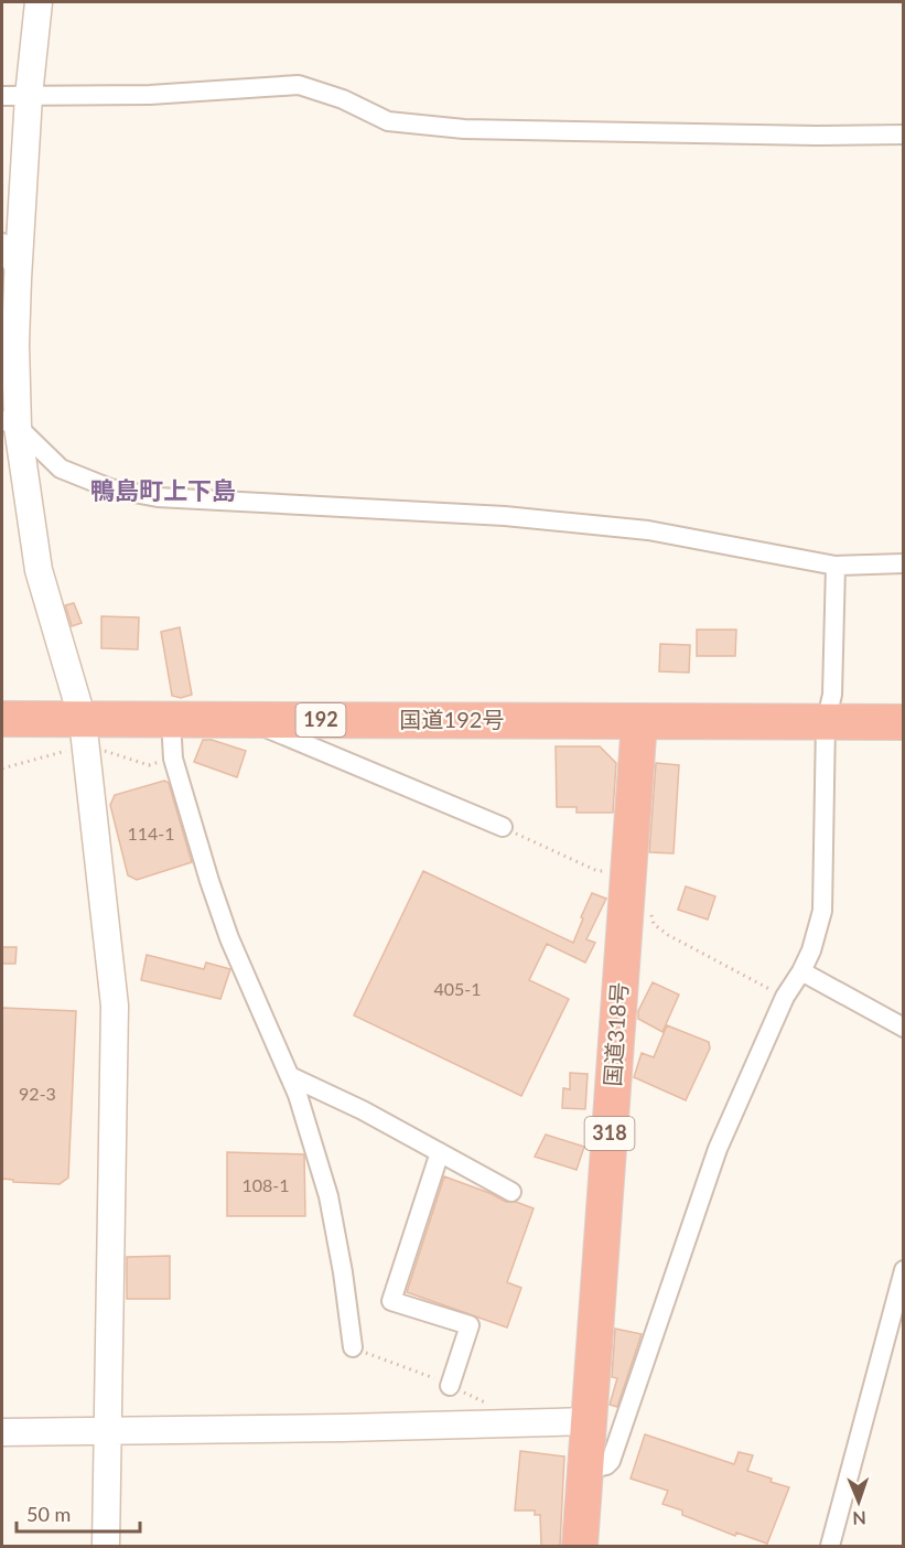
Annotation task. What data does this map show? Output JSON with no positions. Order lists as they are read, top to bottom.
{
  "streets": {
    "highway": [
      "192",
      "国道192号",
      "国道318号",
      "318"
    ]
  },
  "crossings": [
    ["国道192号", "国道318号"]
  ],
  "districts": ["鴨島町上下島"],
  "house_numbers": [
    "114-1",
    "405-1",
    "92-3",
    "108-1"
  ],
  "scale_bar": "50 m",
  "north": "bottom"
}
